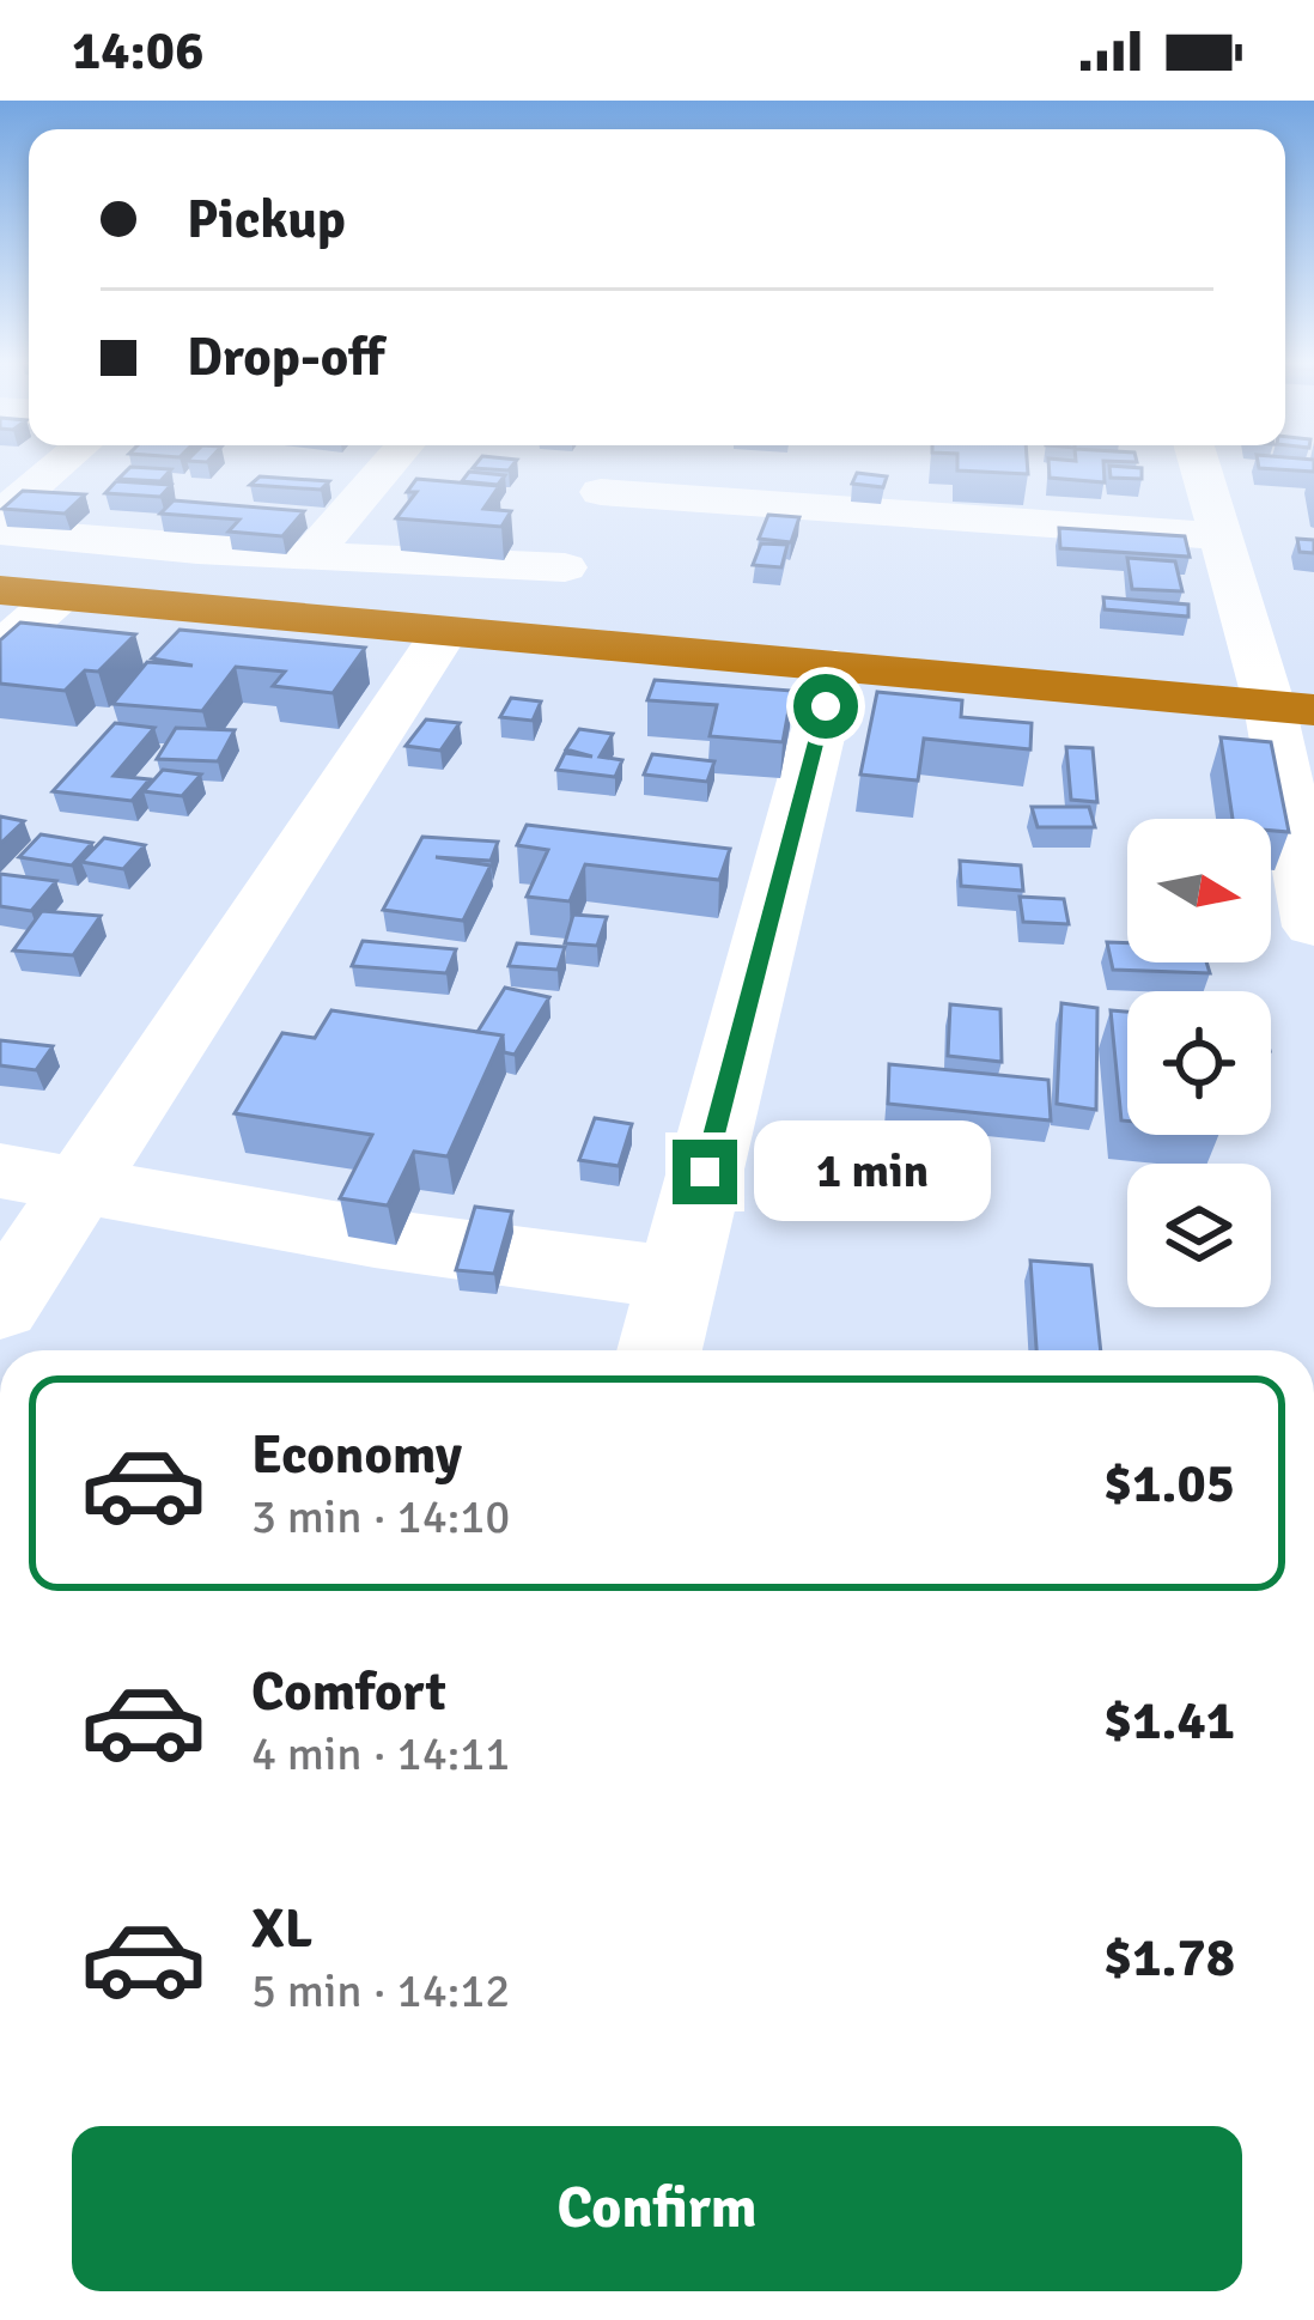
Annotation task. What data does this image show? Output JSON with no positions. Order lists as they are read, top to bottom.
{
  "north": "right",
  "page": {
    "status": "14:06",
    "banner": ["Pickup", "Drop-off"],
    "bubble": "1 min",
    "list": [
      {
        "name": "Economy",
        "note": "3 min · 14:10",
        "value": "$1.05"
      },
      {
        "name": "Comfort",
        "note": "4 min · 14:11",
        "value": "$1.41"
      },
      {
        "name": "XL",
        "note": "5 min · 14:12",
        "value": "$1.78"
      }
    ],
    "buttons": "Confirm"
  }
}
